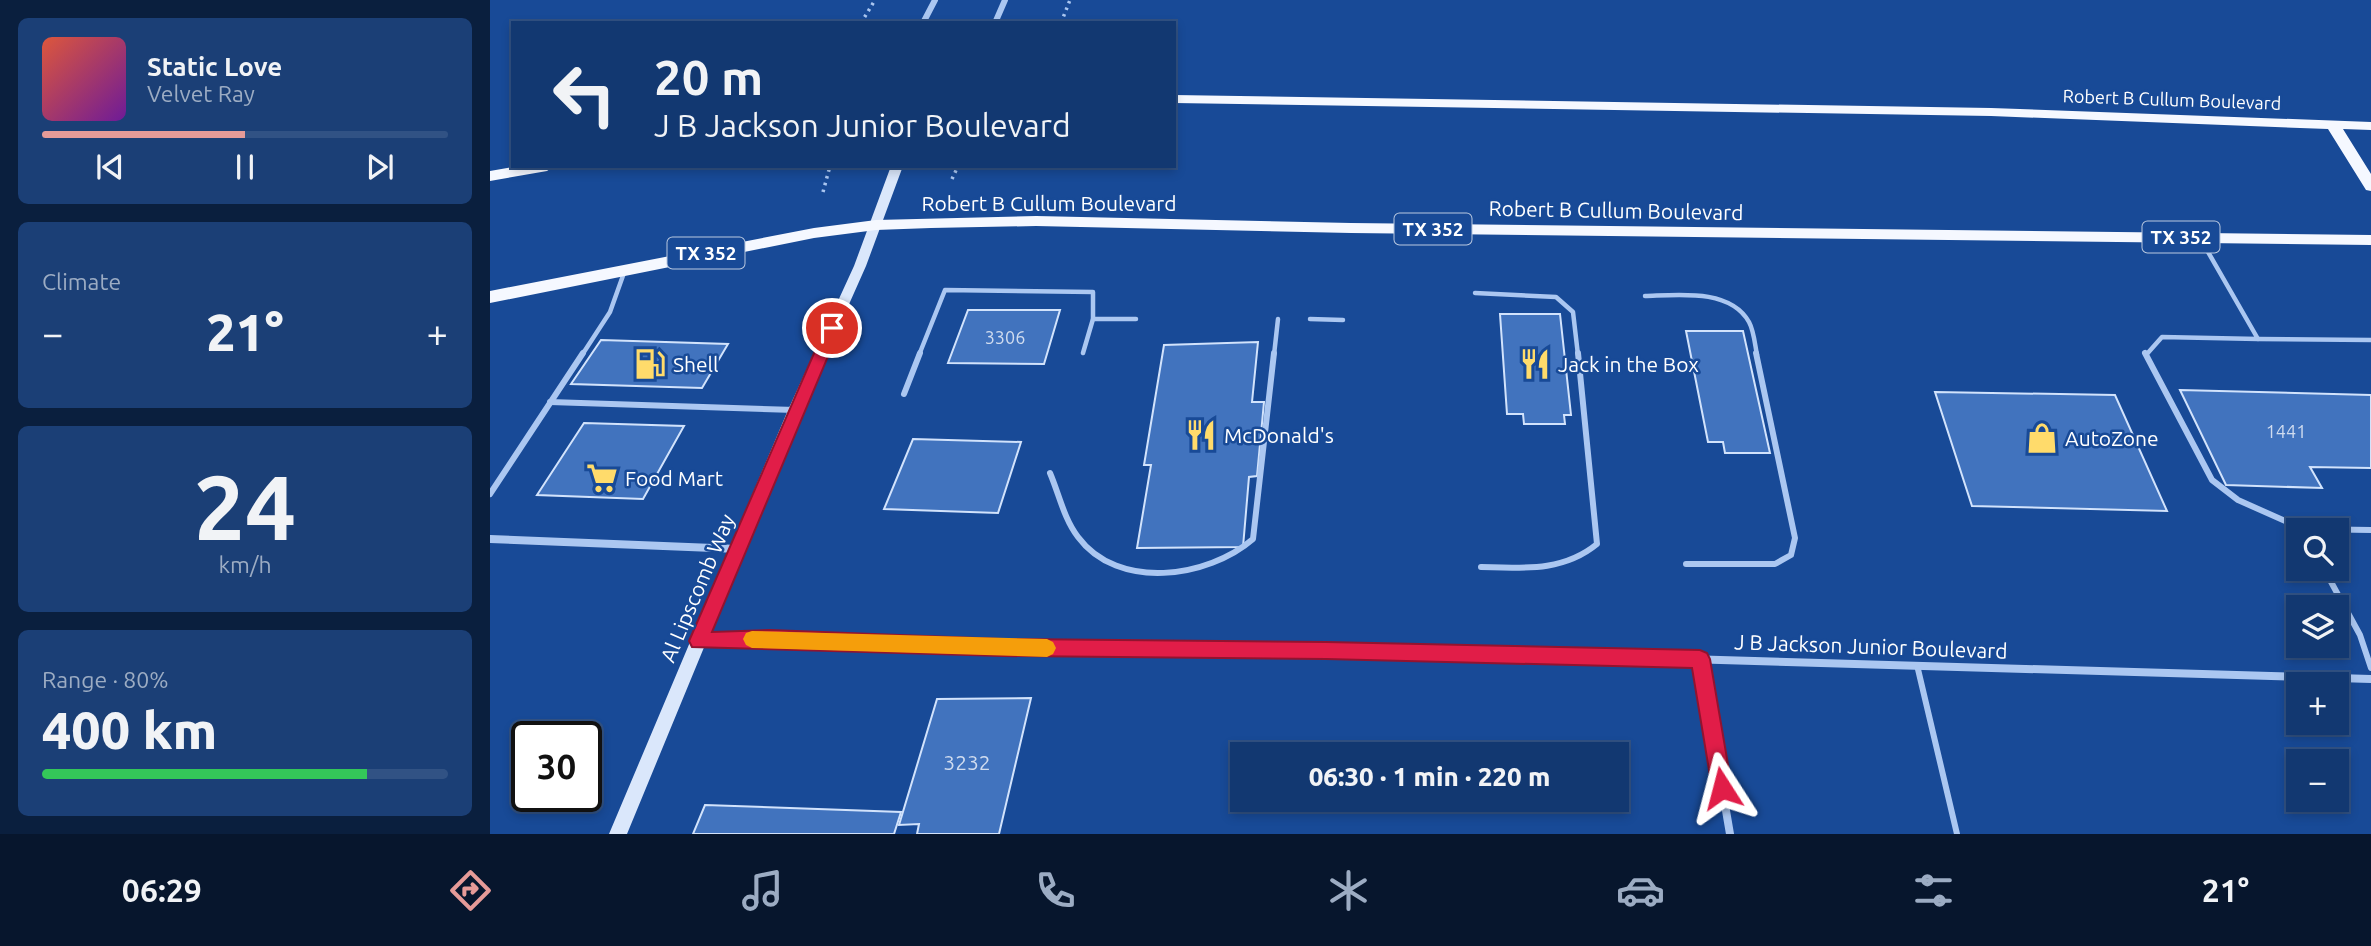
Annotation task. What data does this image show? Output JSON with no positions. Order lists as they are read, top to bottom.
{
  "streets": {
    "main road": ["Robert B Cullum Boulevard", "TX 352"],
    "street": ["Al Lipscomb Way", "J B Jackson Junior Boulevard"]
  },
  "crossings": [
    ["Robert B Cullum Boulevard", "Al Lipscomb Way"],
    ["Al Lipscomb Way", "J B Jackson Junior Boulevard"]
  ],
  "places": {
    "fuel station": ["Shell"],
    "restaurant": ["Jack in the Box", "McDonald's"],
    "shop": ["AutoZone"],
    "supermarket": ["Food Mart"]
  },
  "house_numbers": ["3306", "1441", "3232"],
  "page": {
    "turn": ["20 m", "J B Jackson Junior Boulevard"],
    "song": ["Static Love", "Velvet Ray"],
    "tile": [
      "Climate",
      ["24", "km/h"],
      ["Range · 80%", "400 km"]
    ],
    "heat": ["−", "21°", "+"],
    "map_buttons": ["+", "−"],
    "limit": "30",
    "trip": "06:30 · 1 min · 220 m",
    "tabs": ["06:29", "21°"]
  }
}
